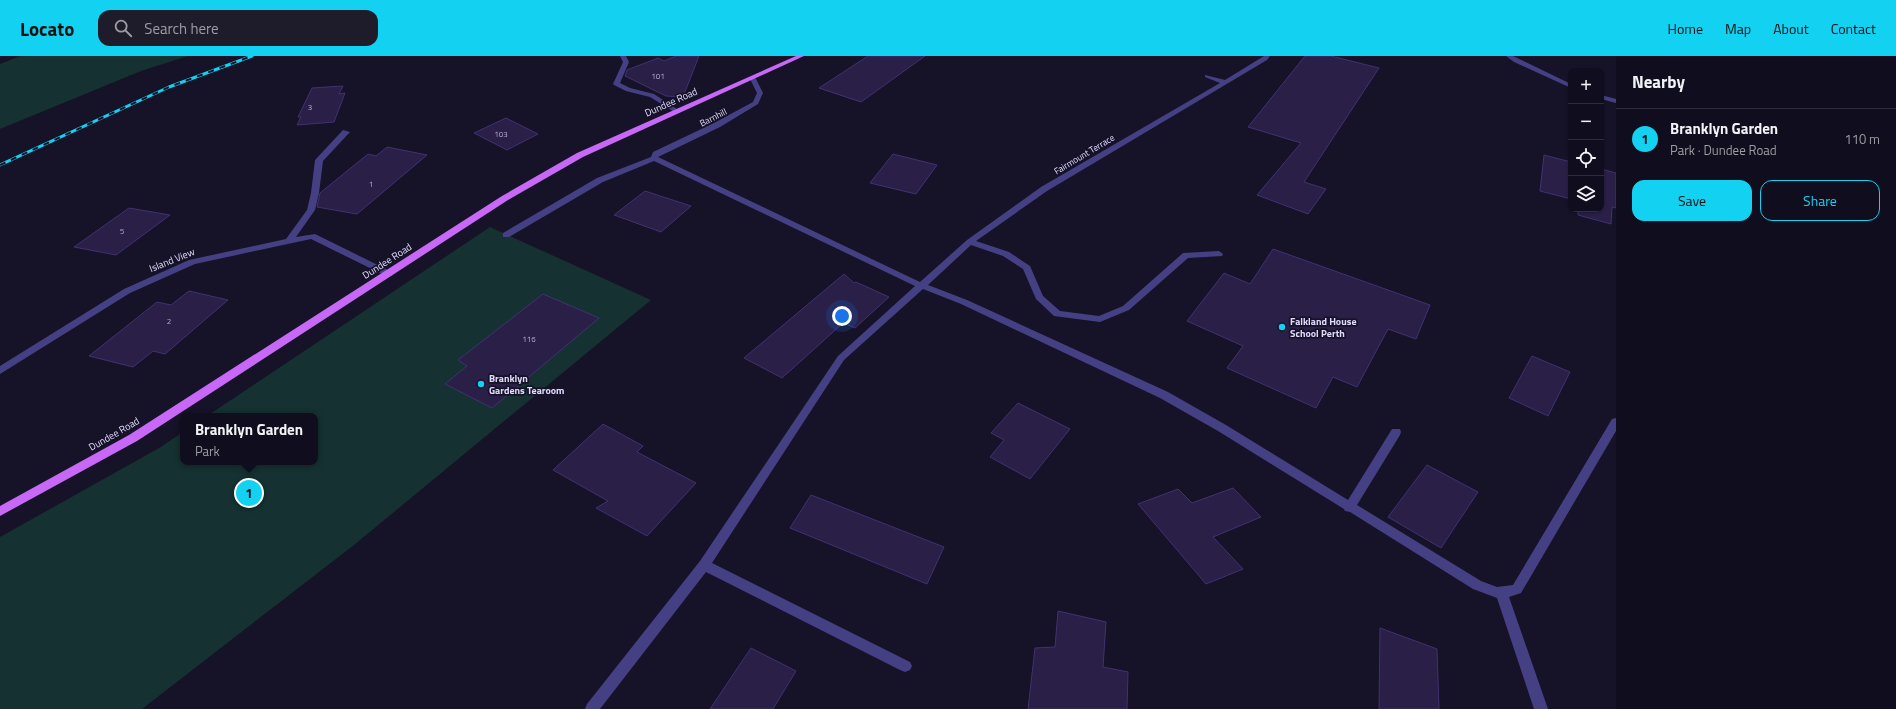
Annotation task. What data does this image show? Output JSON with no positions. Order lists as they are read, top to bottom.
{
  "streets": {
    "main road": ["Dundee Road"],
    "street": ["Barnhill", "Fairmount Terrace", "Island View"]
  },
  "crossings": [
    ["Dundee Road", "Barnhill"],
    ["Dundee Road", "Island View"]
  ],
  "places": ["Falkland House School Perth", "Branklyn Gardens Tearoom"],
  "house_numbers": [
    "101",
    "3",
    "103",
    "1",
    "5",
    "2",
    "116"
  ],
  "page": {
    "header": "Locato",
    "search": "Search here",
    "nav": [
      "Home",
      "Map",
      "About",
      "Contact"
    ],
    "heading": "Nearby",
    "map_buttons": ["+", "−"],
    "list": [
      {
        "mark": "1",
        "name": "Branklyn Garden",
        "note": "Park · Dundee Road",
        "value": "110 m"
      }
    ],
    "buttons": ["Save", "Share"],
    "popup": ["Branklyn Garden", "Park"],
    "pins": "1"
  }
}
